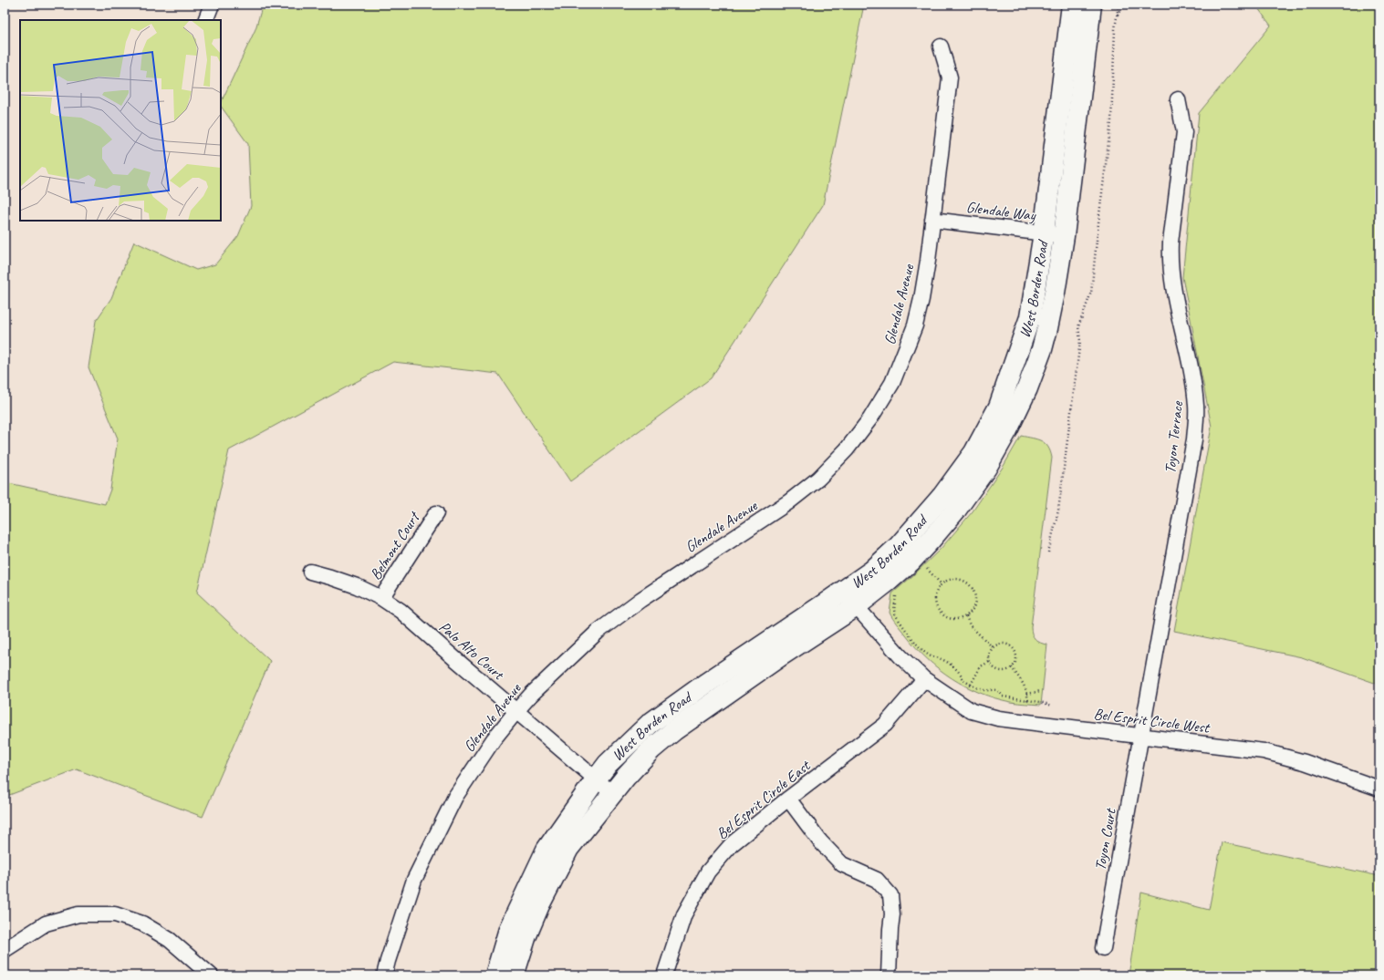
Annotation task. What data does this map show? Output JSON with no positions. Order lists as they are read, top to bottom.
{
  "streets": {
    "main road": ["West Borden Road"],
    "street": [
      "Glendale Way",
      "Glendale Avenue",
      "Toyon Terrace",
      "Belmont Court",
      "Palo Alto Court",
      "Bel Esprit Circle West",
      "Bel Esprit Circle East",
      "Toyon Court"
    ]
  },
  "crossings": [
    ["Glendale Way", "West Borden Road"],
    ["Glendale Way", "Glendale Avenue"],
    ["West Borden Road", "Palo Alto Court"],
    ["West Borden Road", "Bel Esprit Circle West"],
    ["Glendale Avenue", "Palo Alto Court"],
    ["Toyon Terrace", "Bel Esprit Circle West"],
    ["Toyon Terrace", "Toyon Court"],
    ["Belmont Court", "Palo Alto Court"],
    ["Bel Esprit Circle West", "Bel Esprit Circle East"],
    ["Bel Esprit Circle West", "Toyon Court"]
  ]
}
